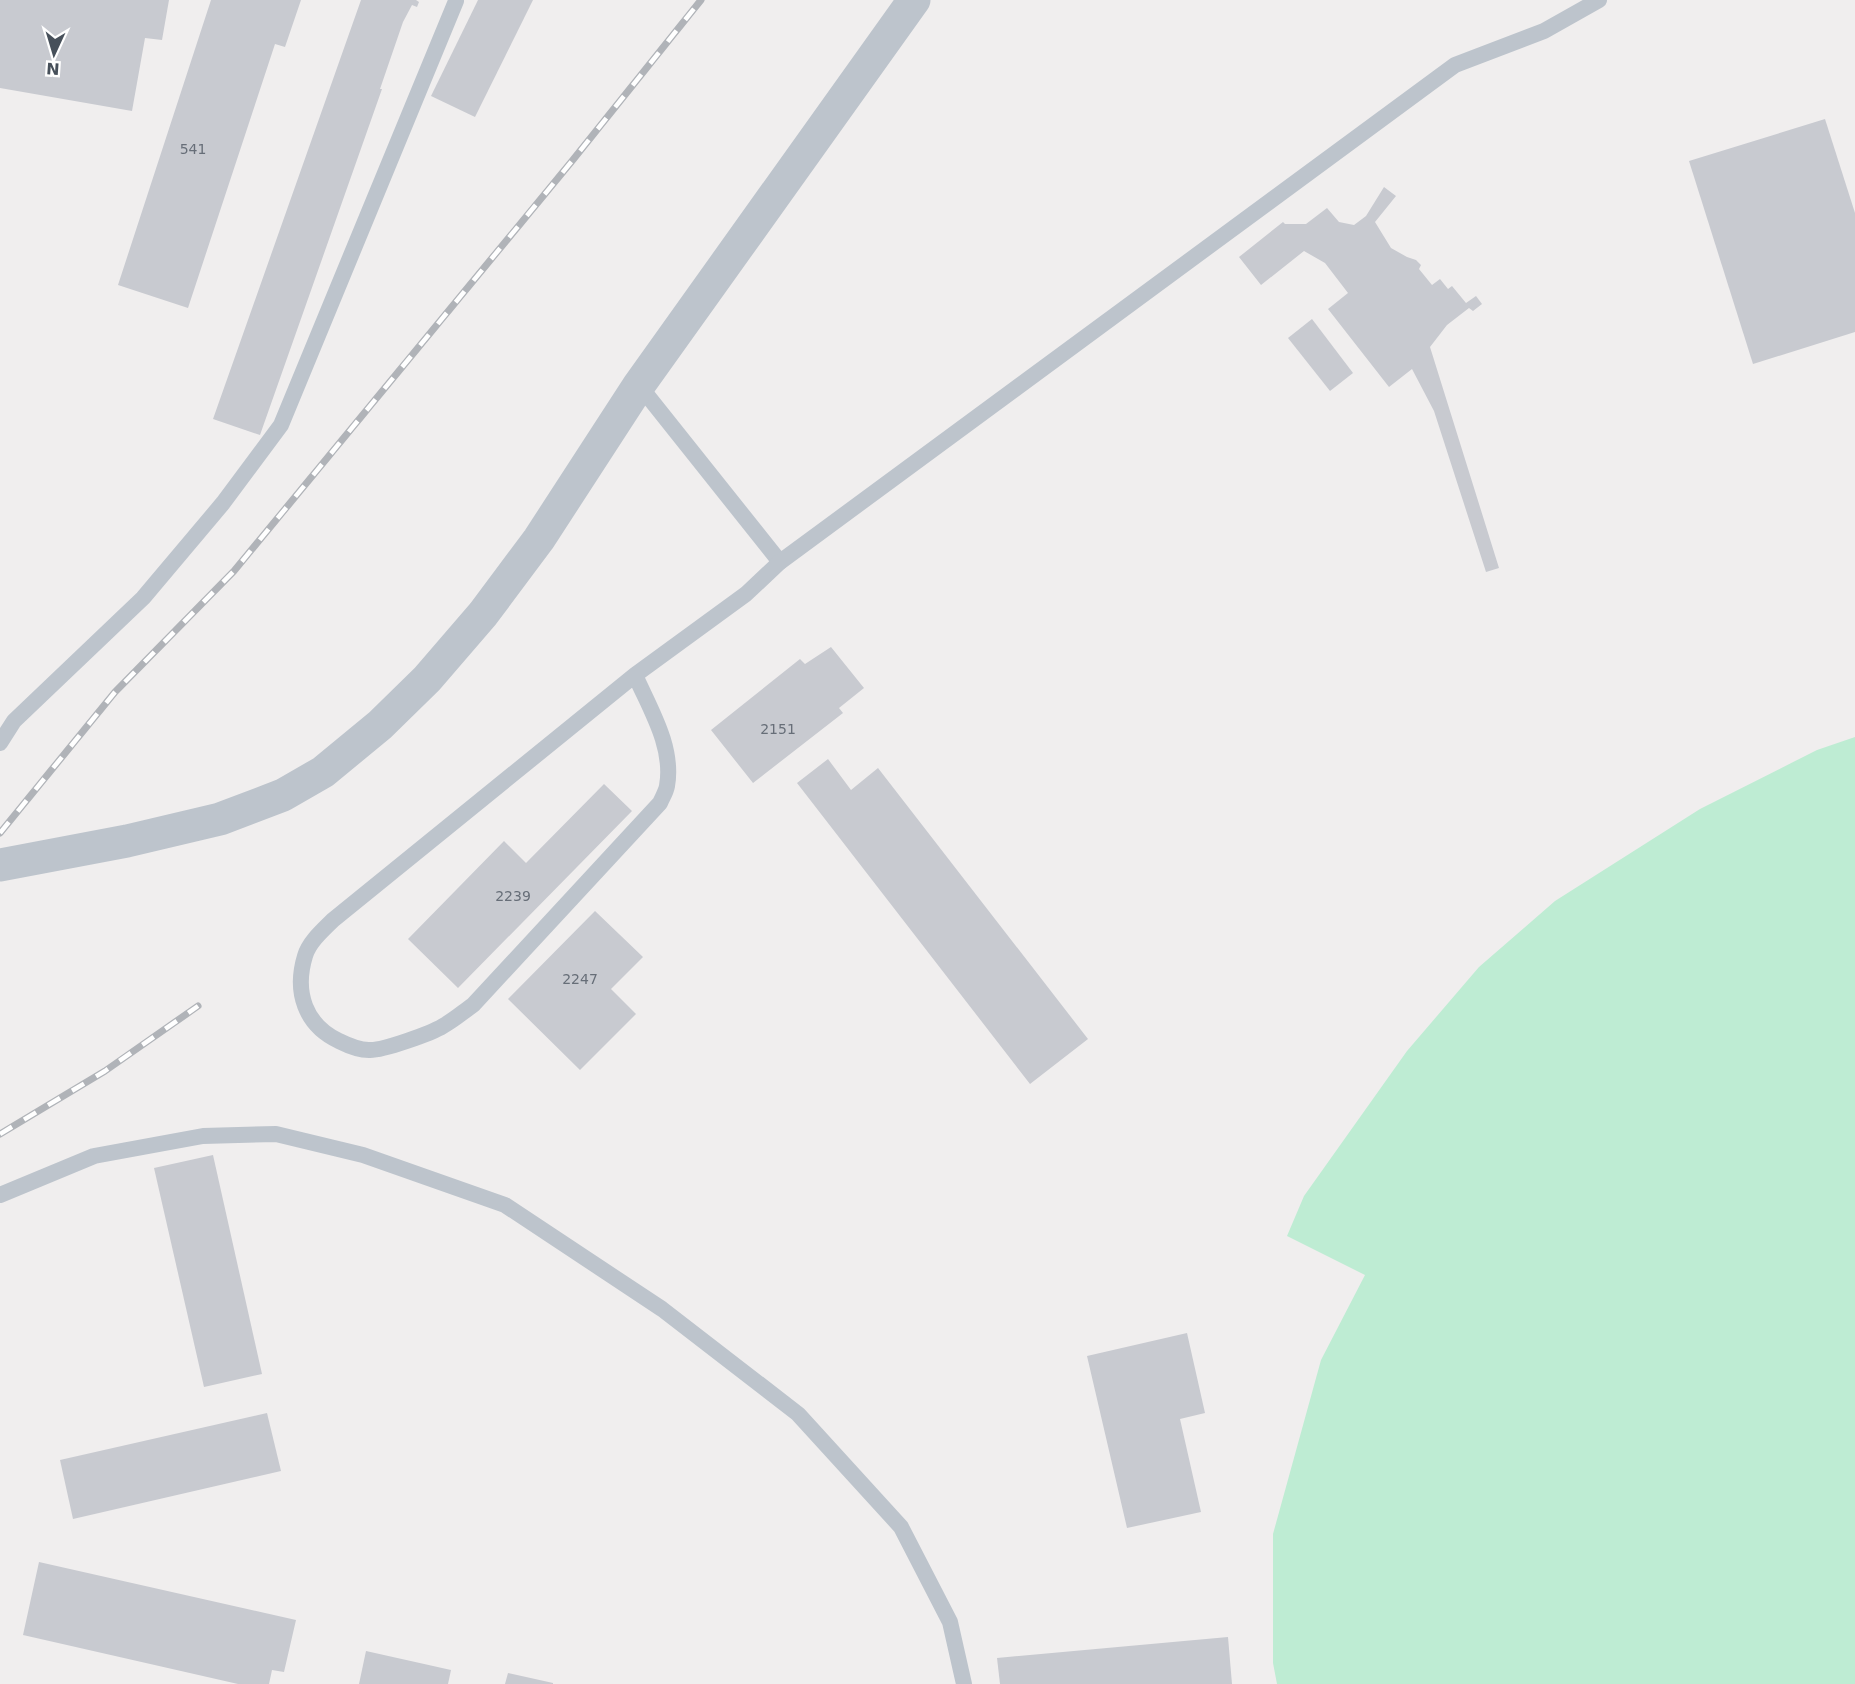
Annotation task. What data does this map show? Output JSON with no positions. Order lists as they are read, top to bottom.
{
  "house_numbers": [
    "541",
    "2151",
    "2239",
    "2247"
  ],
  "north": "bottom"
}
